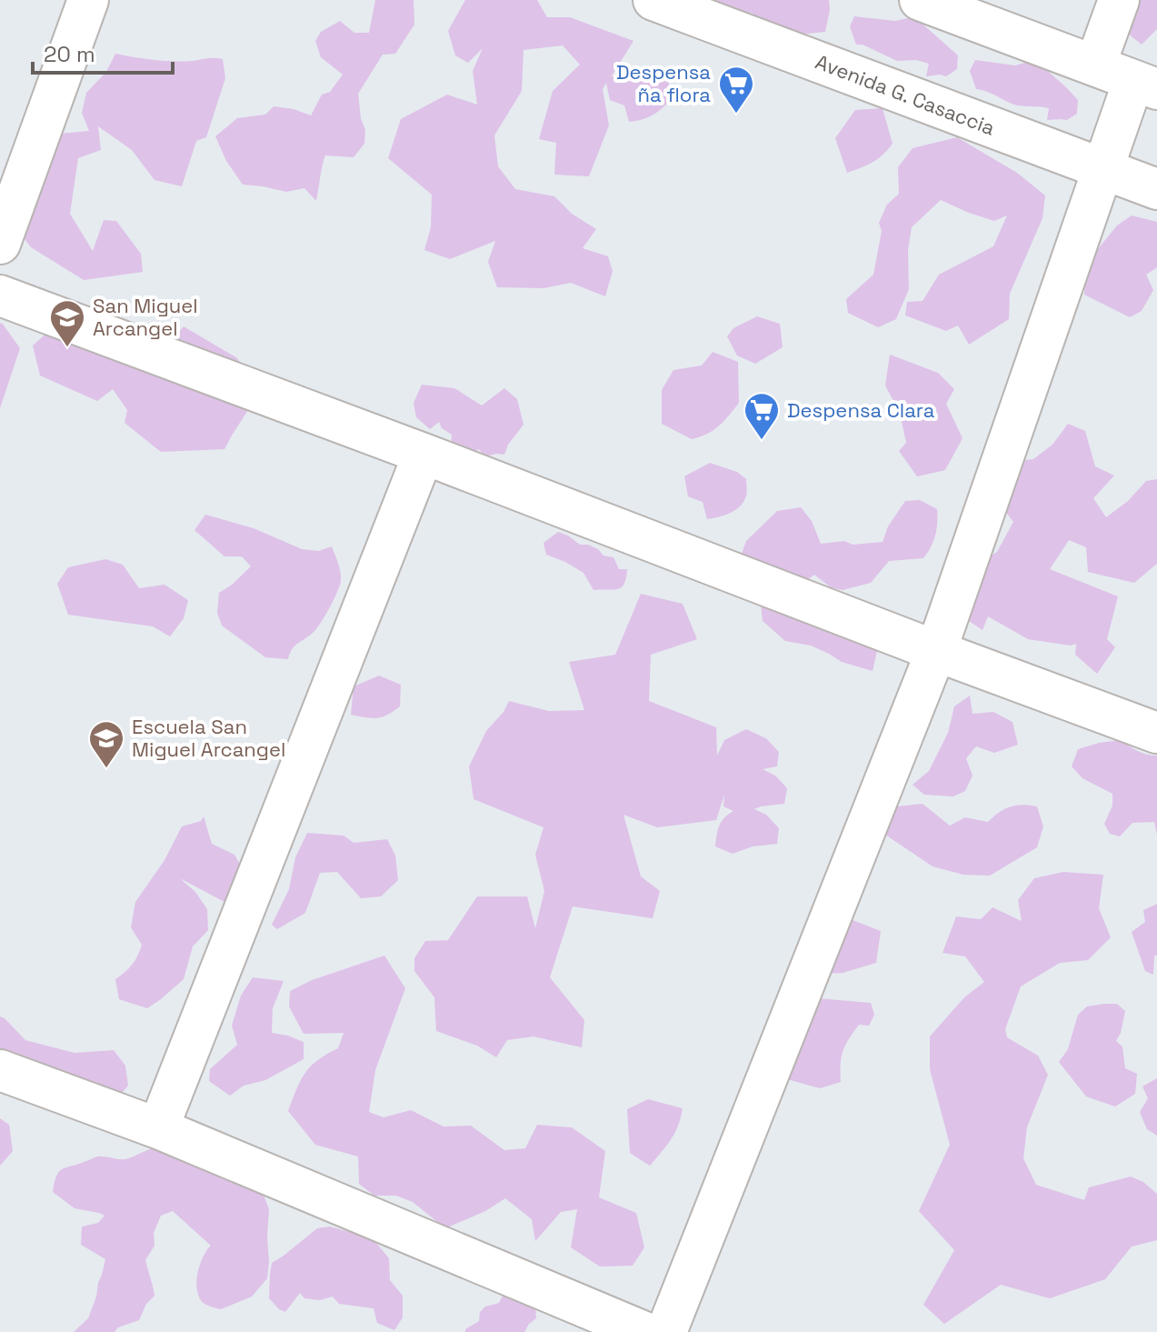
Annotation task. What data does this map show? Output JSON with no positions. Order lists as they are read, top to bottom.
{
  "streets": {
    "street": ["Avenida G. Casaccia"]
  },
  "places": {
    "supermarket": ["Despensa ña flora", "Despensa Clara"],
    "school or university": ["San Miguel Arcangel", "Escuela San Miguel Arcangel"]
  },
  "scale_bar": "20 m"
}
